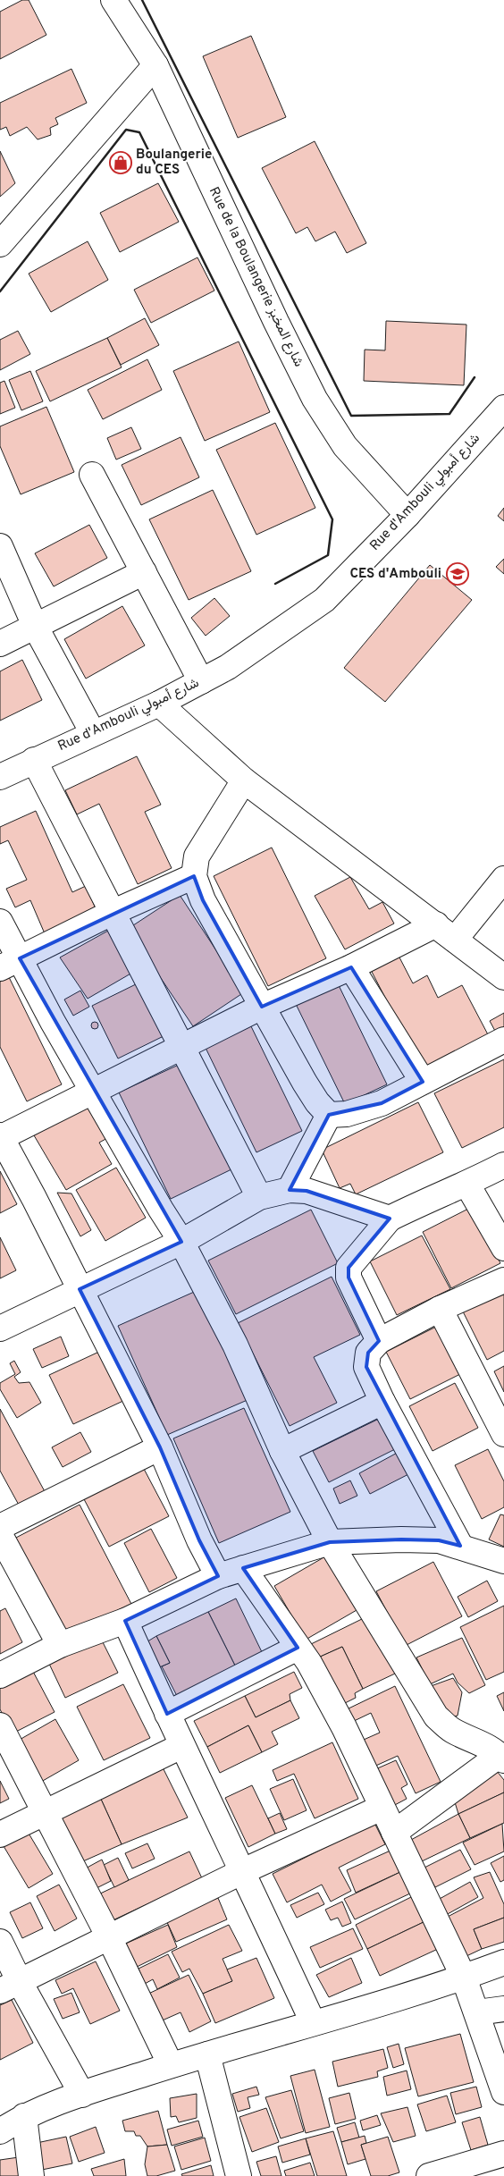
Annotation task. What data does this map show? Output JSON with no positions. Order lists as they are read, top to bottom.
{
  "streets": {
    "street": ["Rue de la Boulangerie شارع المخبز", "Rue d'Ambouli شارع أمبولي"]
  },
  "crossings": [
    ["Rue de la Boulangerie شارع المخبز", "Rue d'Ambouli شارع أمبولي"]
  ],
  "places": {
    "shop": ["Boulangerie du CES"],
    "school or university": ["CES d'Ambouli"]
  }
}
